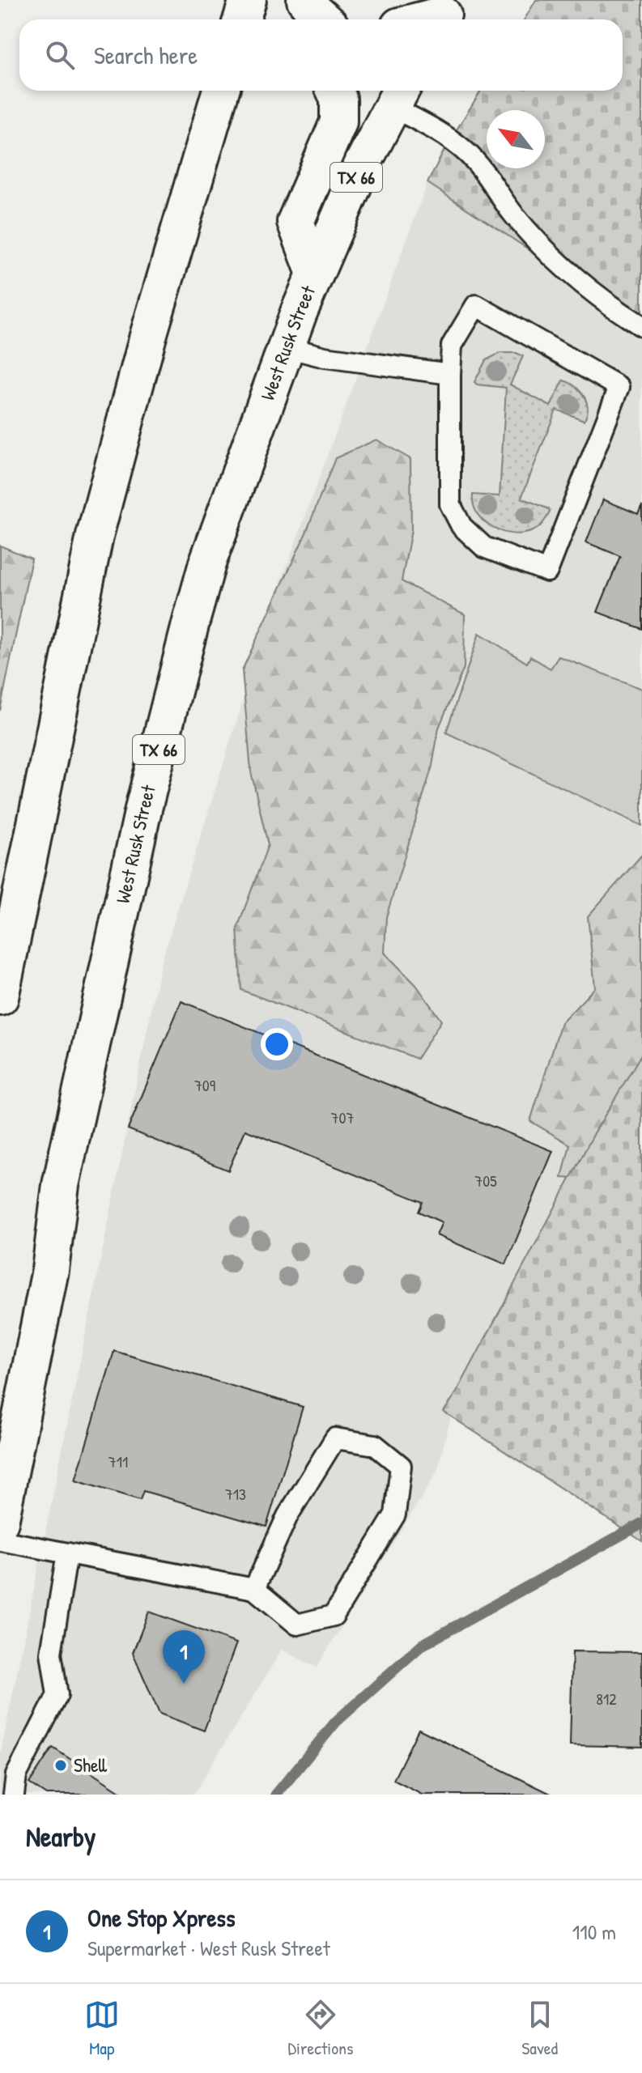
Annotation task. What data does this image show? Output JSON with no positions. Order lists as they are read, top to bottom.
{
  "streets": {
    "main road": ["TX 66", "West Rusk Street"]
  },
  "places": ["Shell"],
  "house_numbers": [
    "709",
    "707",
    "705",
    "711",
    "713",
    "812"
  ],
  "north": "top left",
  "page": {
    "search": "Search here",
    "pins": "1",
    "heading": "Nearby",
    "list": [
      {
        "mark": "1",
        "name": "One Stop Xpress",
        "note": "Supermarket · West Rusk Street",
        "value": "110 m"
      }
    ],
    "nav": ["Map", "Directions", "Saved"]
  }
}
